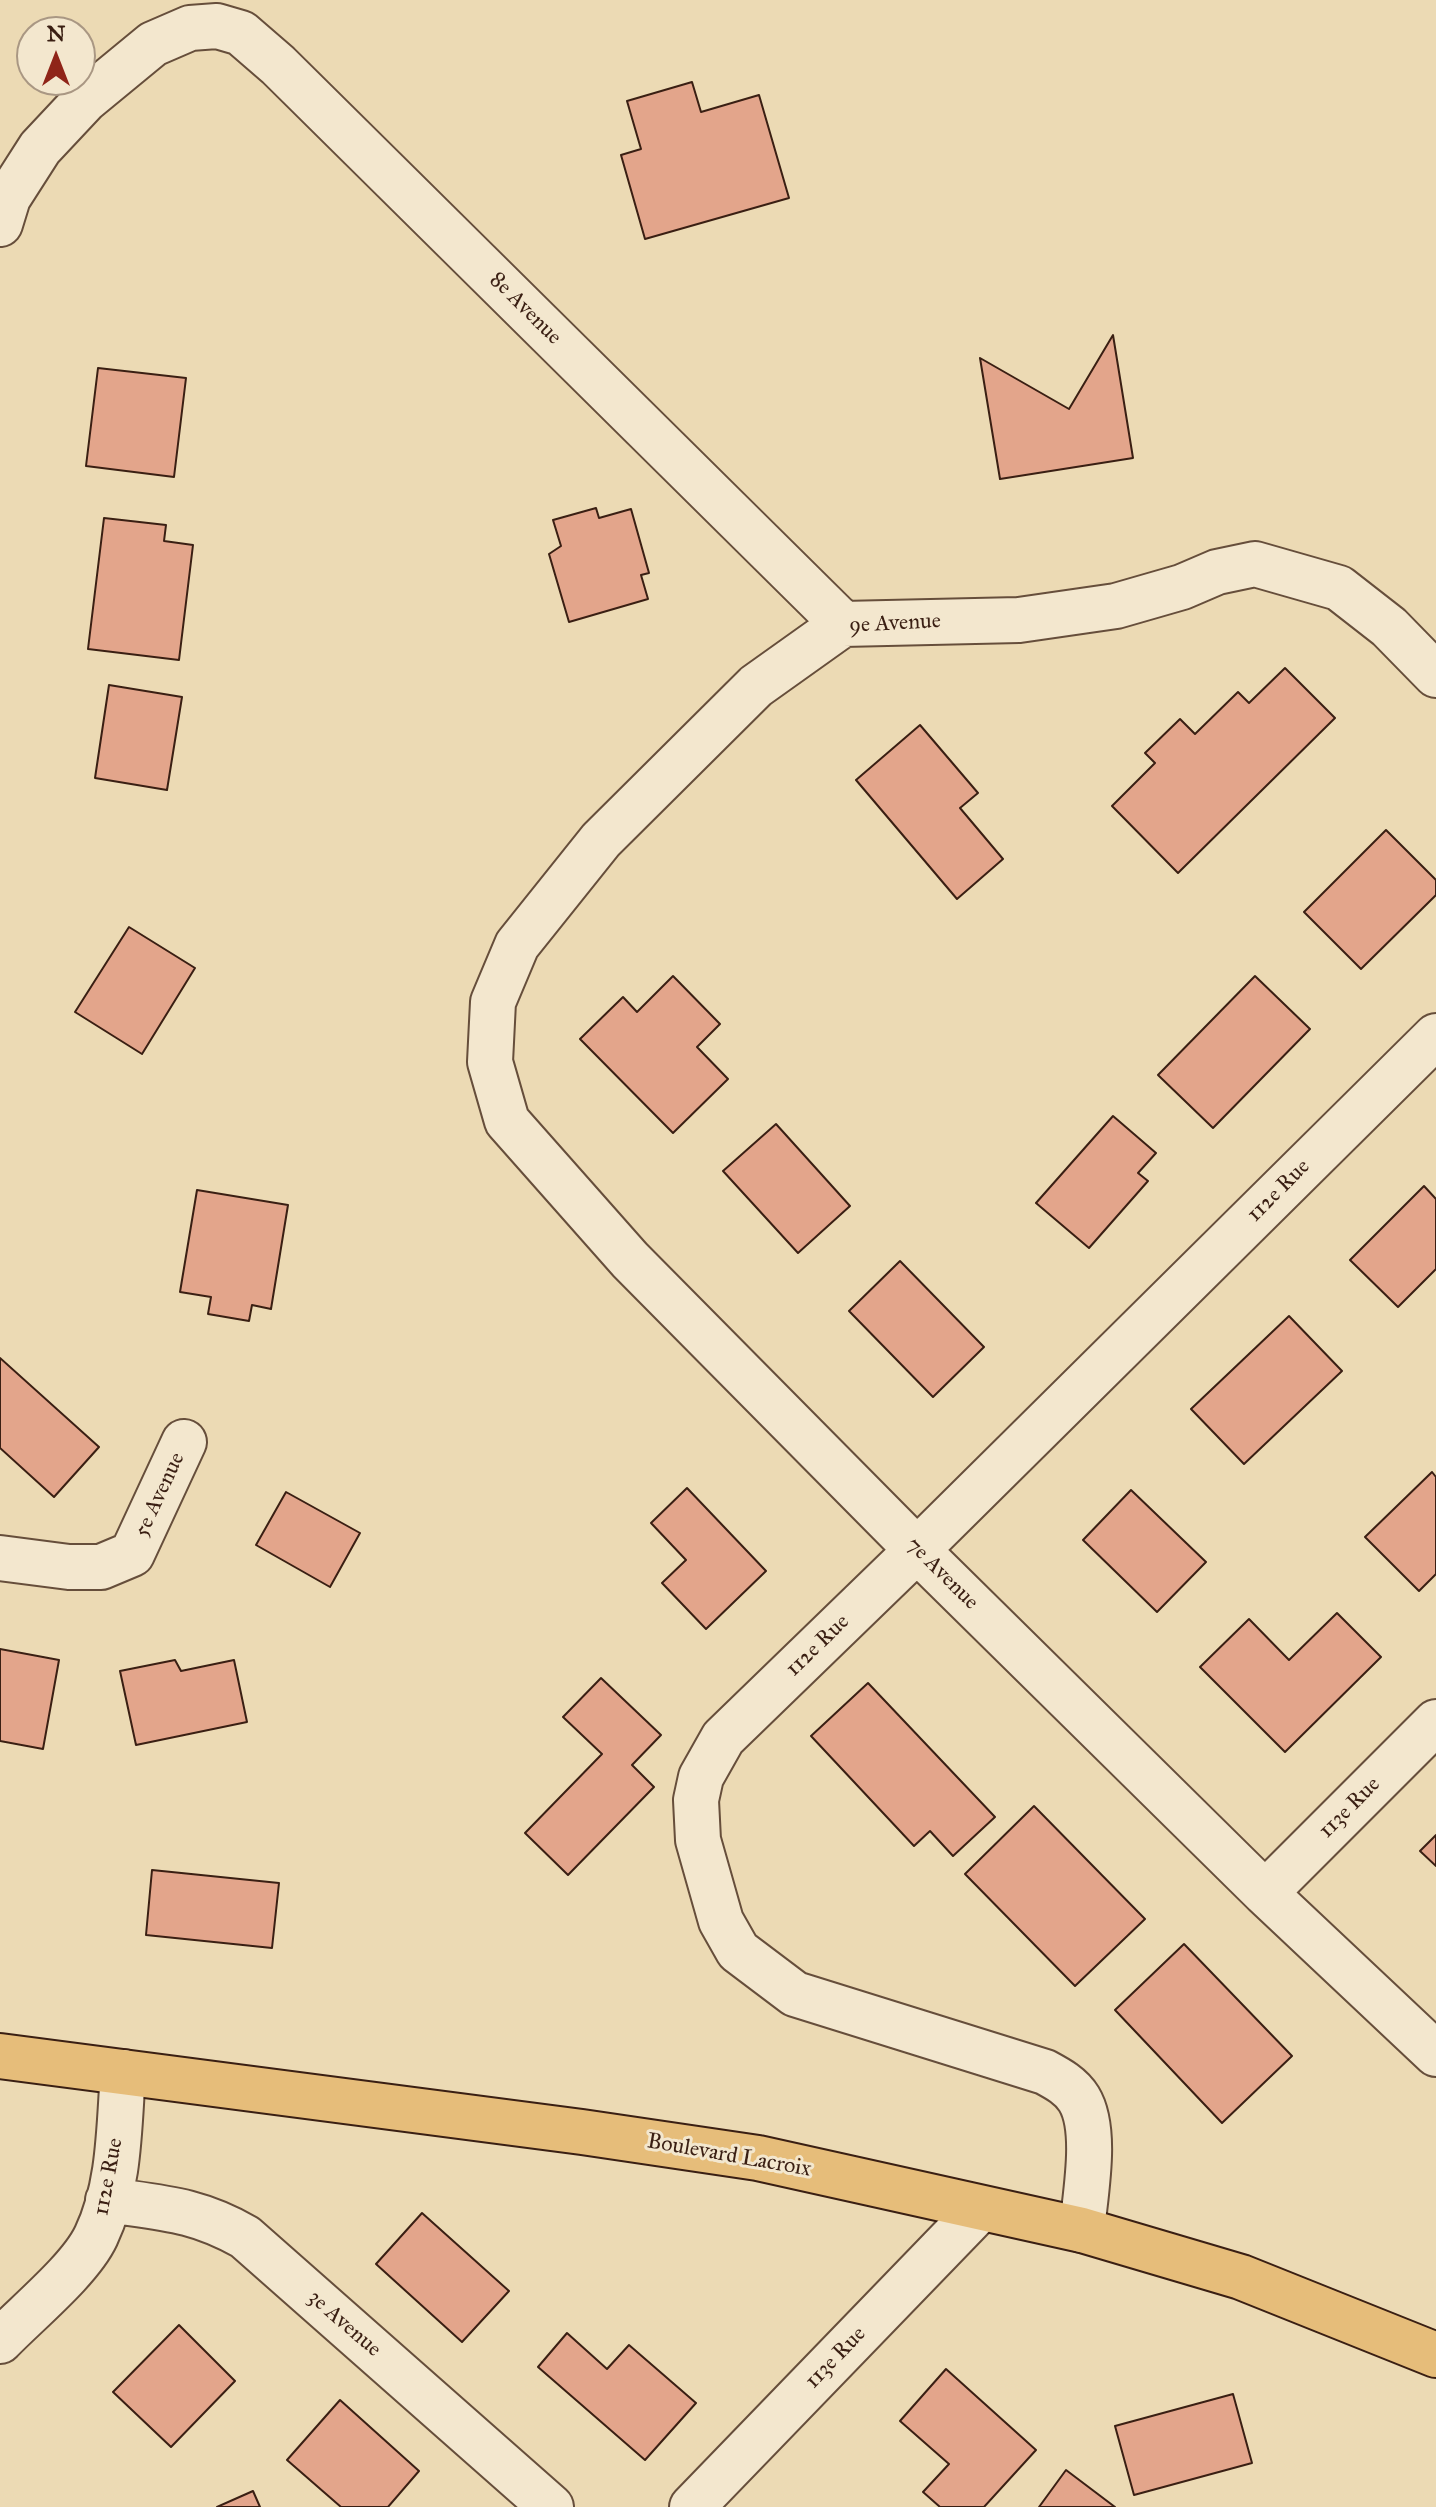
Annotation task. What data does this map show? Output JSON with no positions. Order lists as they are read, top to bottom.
{
  "streets": {
    "main road": ["Boulevard Lacroix"],
    "street": [
      "8e Avenue",
      "9e Avenue",
      "112e Rue",
      "5e Avenue",
      "7e Avenue",
      "113e Rue",
      "3e Avenue"
    ]
  },
  "crossings": [
    ["8e Avenue", "9e Avenue"],
    ["9e Avenue", "7e Avenue"],
    ["112e Rue", "7e Avenue"],
    ["112e Rue", "Boulevard Lacroix"],
    ["112e Rue", "3e Avenue"],
    ["7e Avenue", "113e Rue"],
    ["113e Rue", "Boulevard Lacroix"]
  ],
  "north": "top"
}
